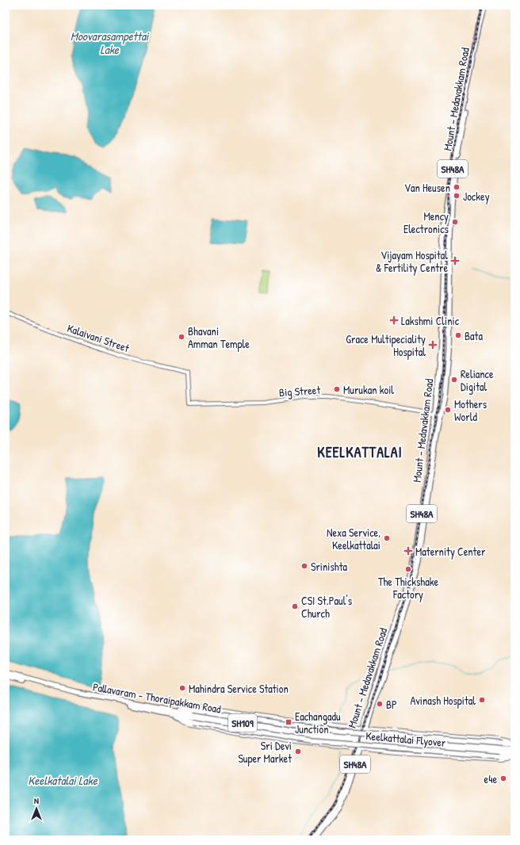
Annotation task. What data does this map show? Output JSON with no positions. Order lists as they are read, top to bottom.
{
  "streets": {
    "main road": [
      "Mount - Medavakkam Road",
      "SH48A",
      "Pallavaram - Thoraipakkam Road",
      "SH109",
      "Keelkattalai Flyover"
    ],
    "street": ["Kalaivani Street", "Big Street"]
  },
  "crossings": [
    ["Mount - Medavakkam Road", "SH48A"],
    ["Mount - Medavakkam Road", "Big Street"],
    ["SH48A", "Pallavaram - Thoraipakkam Road"],
    ["Kalaivani Street", "Big Street"],
    ["Pallavaram - Thoraipakkam Road", "Keelkattalai Flyover"]
  ],
  "districts": ["KEELKATTALAI"],
  "water": ["Moovarasampettai Lake", "Keelkatalai Lake"],
  "places": {
    "other": [
      "Van Heusen",
      "Jockey",
      "Mency Electronics",
      "Bata",
      "Bhavani Amman Temple",
      "Reliance Digital",
      "Murukan koil",
      "Mothers World",
      "Nexa Service, Keelkattalai",
      "Srinishta",
      "The Thickshake Factory",
      "CSI St.Paul's Church",
      "Mahindra Service Station",
      "Avinash Hospital",
      "BP",
      "Sri Devi Super Market",
      "e4e"
    ],
    "health": [
      "Vijayam Hospital & Fertility Centre",
      "Lakshmi Clinic",
      "Grace Multipeciality Hospital",
      "Maternity Center"
    ],
    "transit": ["Eachangadu Junction"]
  },
  "north": "top"
}
